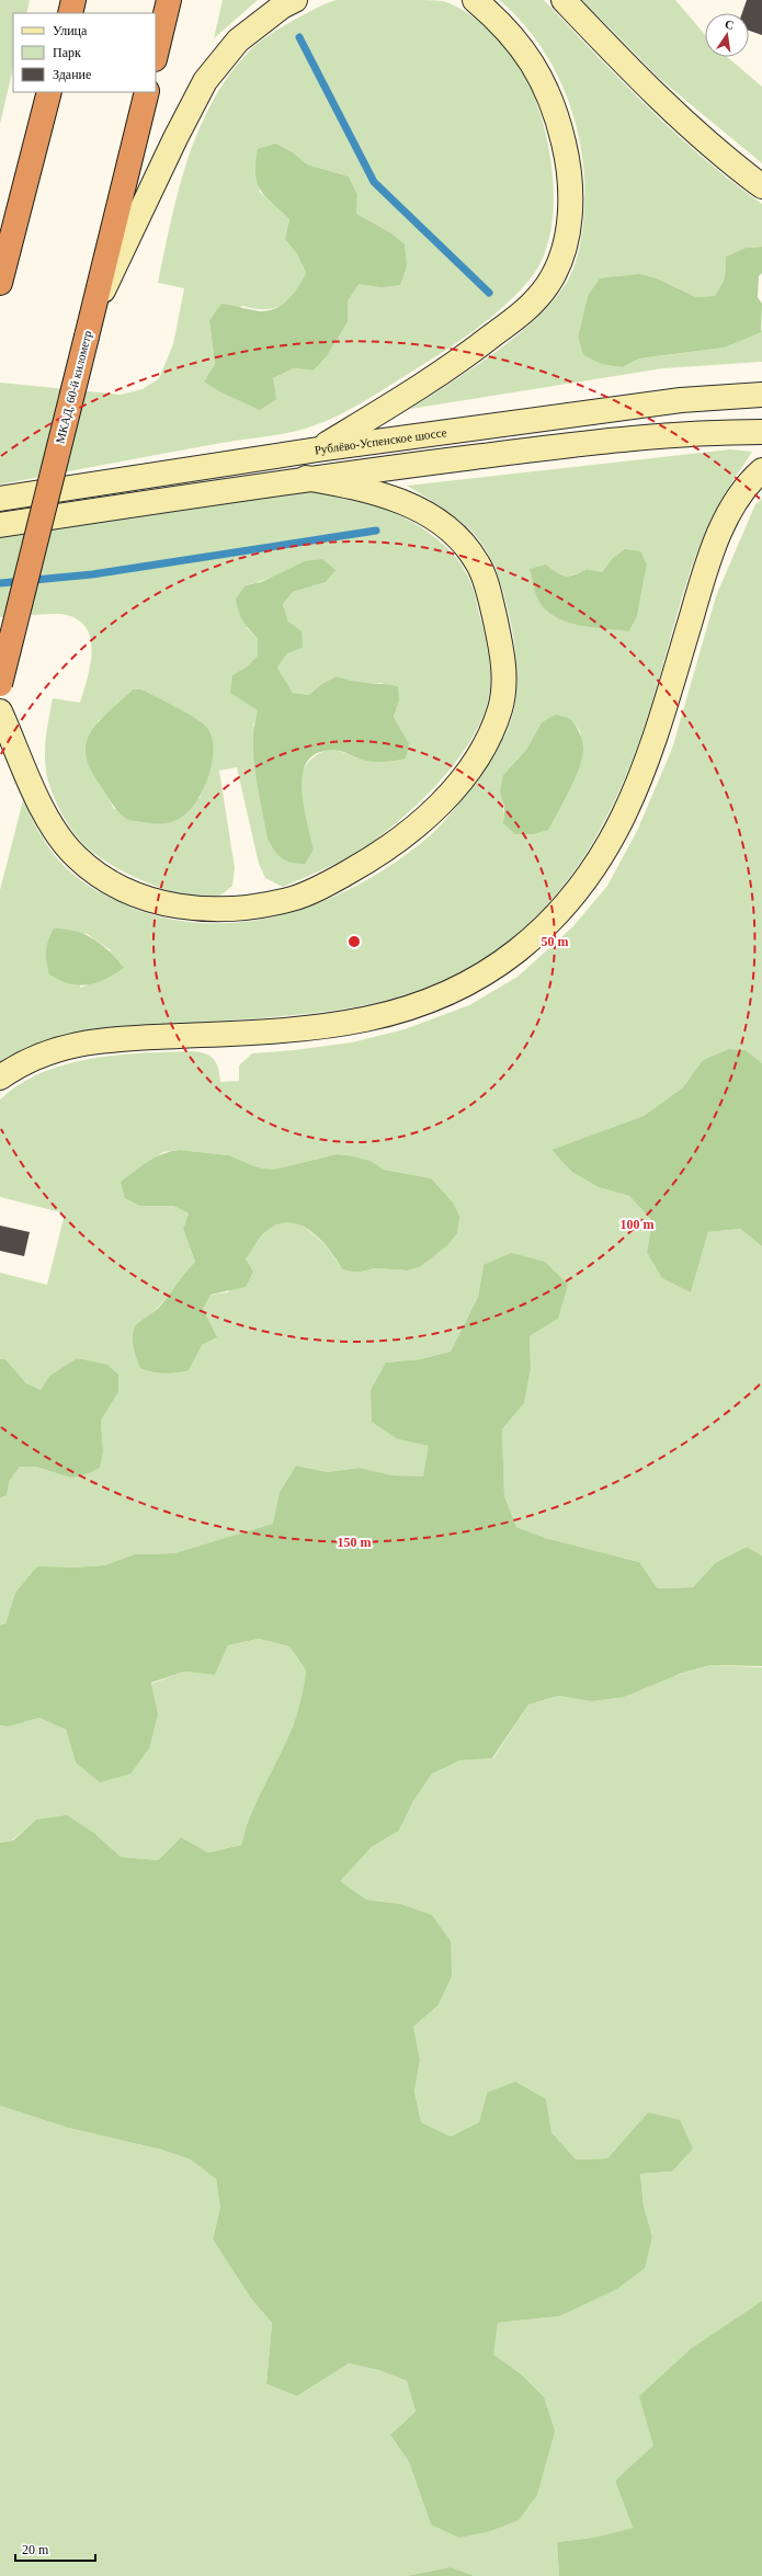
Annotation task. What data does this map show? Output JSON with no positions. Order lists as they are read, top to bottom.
{
  "streets": {
    "highway": ["МКАД, 60-й километр"],
    "main road": ["Рублёво-Успенское шоссе"]
  },
  "legend": ["Улица", "Парк", "Здание"],
  "scale_bar": "20 m",
  "north": "top",
  "rings": ["50 m", "100 m", "150 m"]
}
